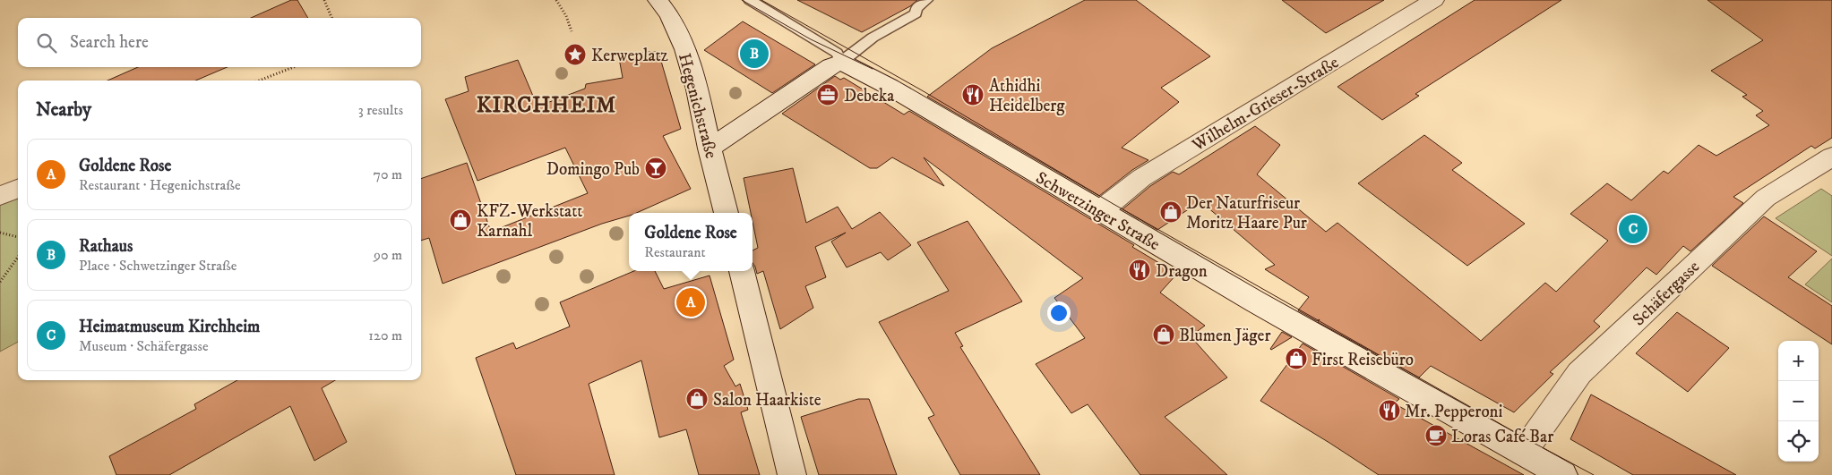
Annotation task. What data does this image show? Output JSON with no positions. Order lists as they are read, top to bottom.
{
  "streets": {
    "street": [
      "Wilhelm-Grieser-Straße",
      "Hegenichstraße",
      "Schwetzinger Straße",
      "Schäfergasse"
    ]
  },
  "crossings": [
    ["Wilhelm-Grieser-Straße", "Schwetzinger Straße"],
    ["Schwetzinger Straße", "Schäfergasse"]
  ],
  "districts": ["KIRCHHEIM"],
  "places": {
    "place": ["Kerweplatz"],
    "office": ["Debeka"],
    "restaurant": ["Athidhi Heidelberg", "Dragon", "Mr. Pepperoni"],
    "bar": ["Domingo Pub"],
    "shop": [
      "Der Naturfriseur Moritz Haare Pur",
      "KFZ-Werkstatt Karnahl",
      "Blumen Jäger",
      "First Reisebüro",
      "Salon Haarkiste"
    ],
    "cafe": ["Loras Café Bar"]
  },
  "page": {
    "search": "Search here",
    "pins": ["B", "C", "A"],
    "heading": ["Nearby", "3 results"],
    "list": [
      {
        "mark": "A",
        "name": "Goldene Rose",
        "note": "Restaurant · Hegenichstraße",
        "value": "70 m"
      },
      {
        "mark": "B",
        "name": "Rathaus",
        "note": "Place · Schwetzinger Straße",
        "value": "90 m"
      },
      {
        "mark": "C",
        "name": "Heimatmuseum Kirchheim",
        "note": "Museum · Schäfergasse",
        "value": "120 m"
      }
    ],
    "popup": ["Goldene Rose", "Restaurant"],
    "map_buttons": ["+", "−"]
  }
}
